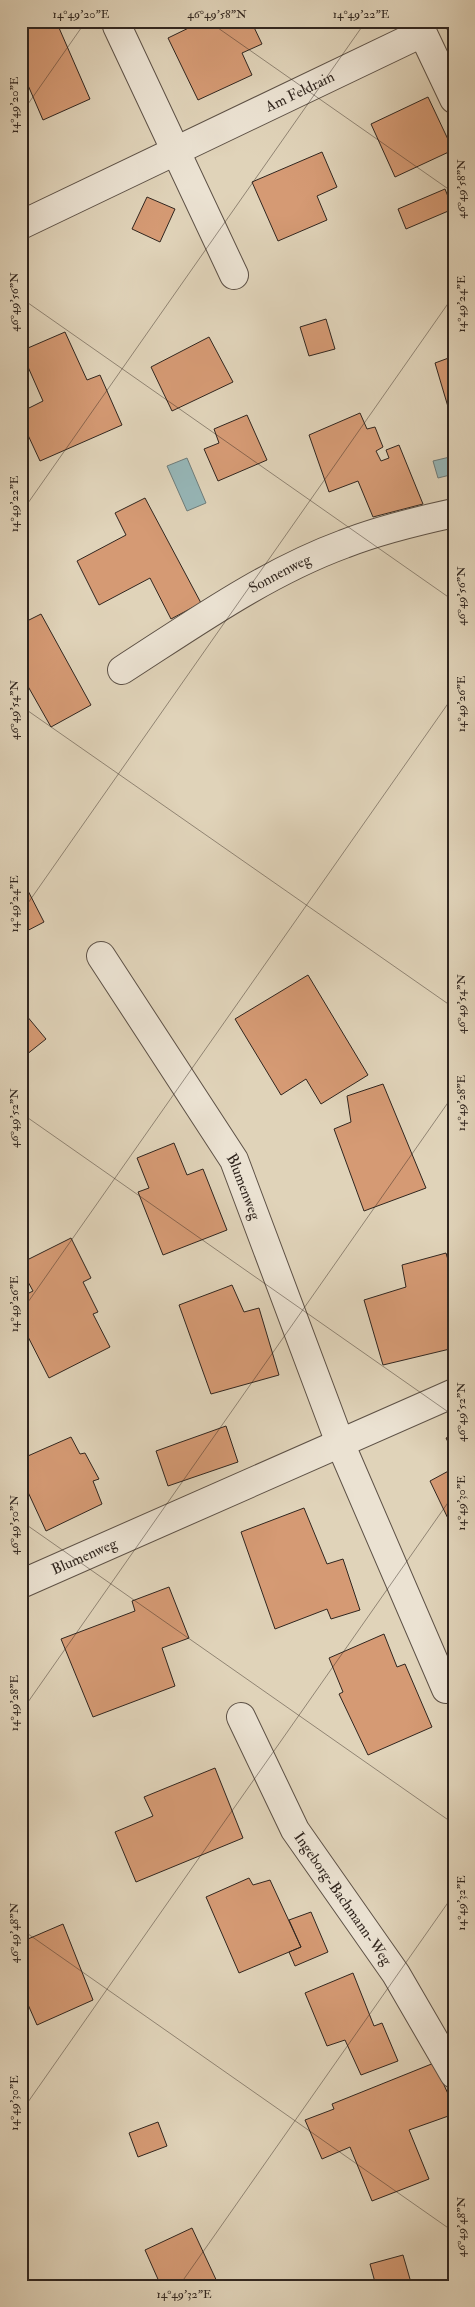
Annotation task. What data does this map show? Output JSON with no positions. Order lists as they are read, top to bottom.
{
  "streets": {
    "street": [
      "Am Feldrain",
      "Sonnenweg",
      "Blumenweg",
      "Ingeborg-Bachmann-Weg"
    ]
  },
  "coordinates": [
    "14°49'20\"E",
    "46°49'58\"N",
    "14°49'22\"E",
    "46°49'56\"N",
    "14°49'24\"E",
    "14°49'26\"E",
    "46°49'54\"N",
    "14°49'28\"E",
    "46°49'52\"N",
    "14°49'30\"E",
    "46°49'50\"N",
    "14°49'32\"E",
    "46°49'48\"N"
  ]
}
